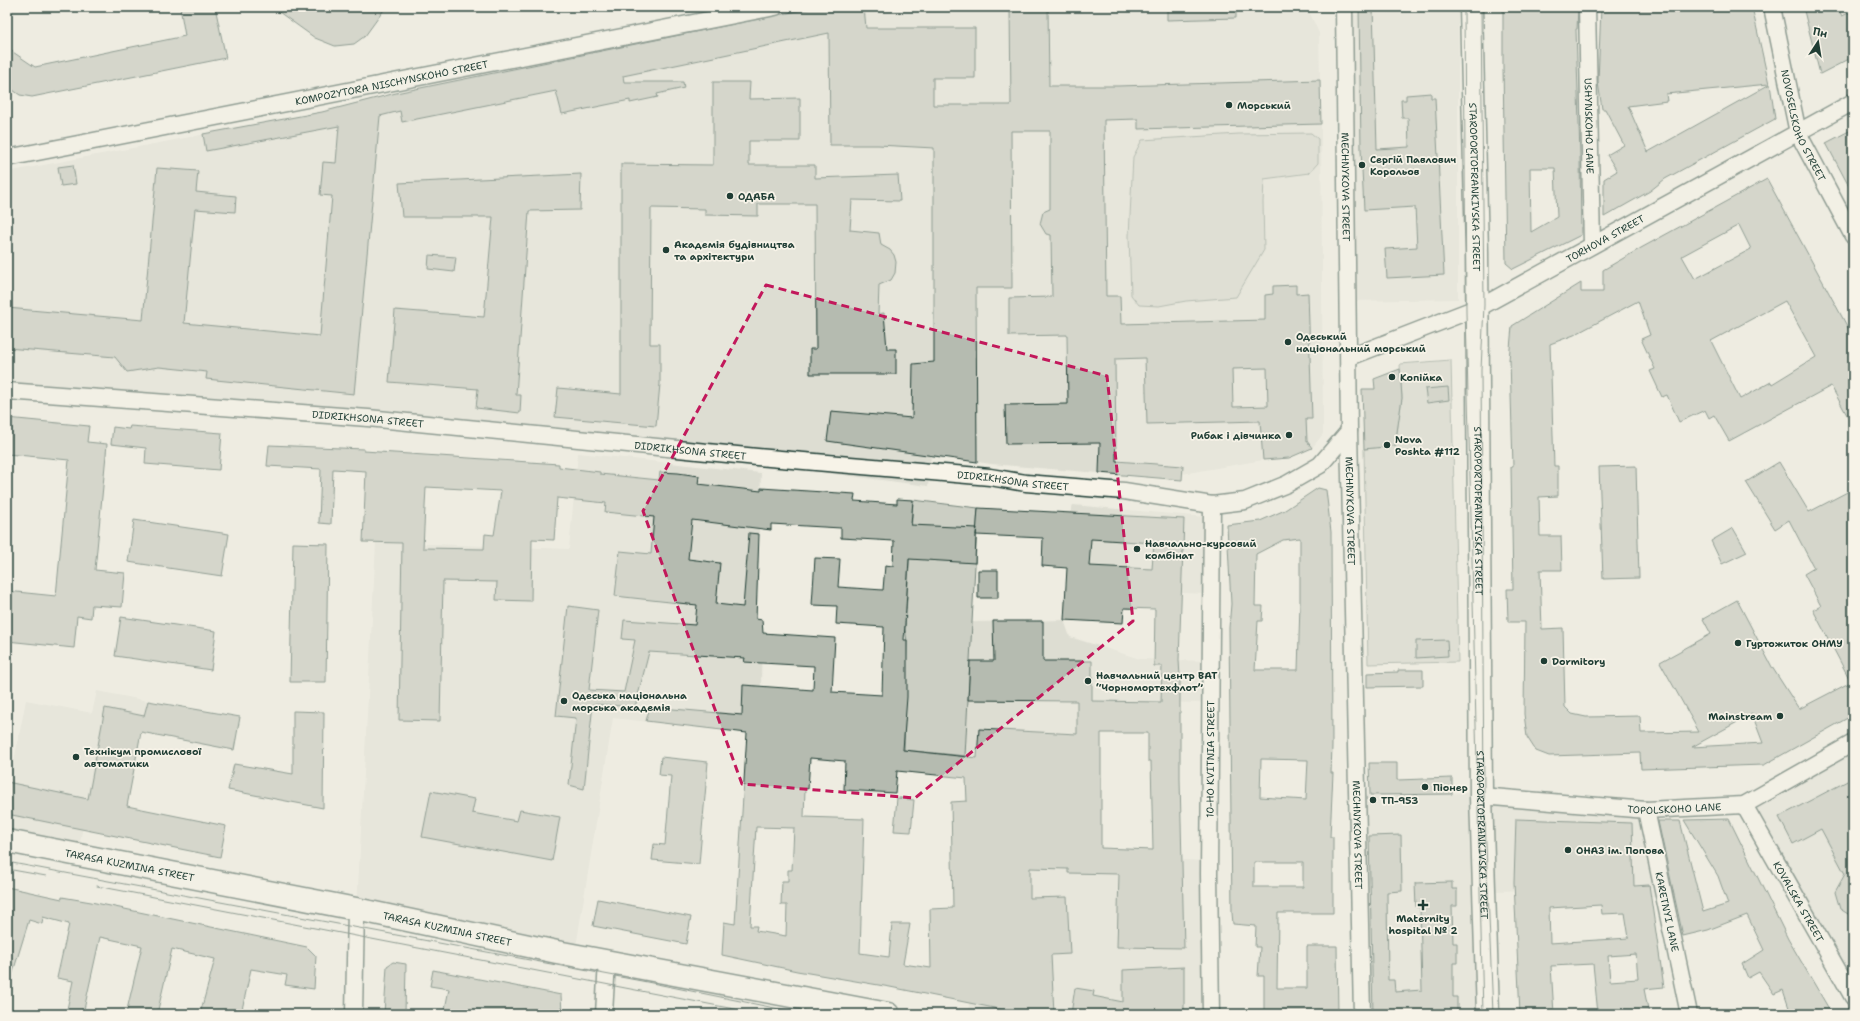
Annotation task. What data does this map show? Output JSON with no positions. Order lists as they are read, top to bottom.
{
  "streets": {
    "main road": ["STAROPORTOFRANKIVSKA STREET", "TARASA KUZMINA STREET"],
    "street": [
      "KOMPOZYTORA NISCHYNSKOHO STREET",
      "NOVOSELSKOHO STREET",
      "USHYNSKOHO LANE",
      "MECHNYKOVA STREET",
      "TORHOVA STREET",
      "DIDRIKHSONA STREET",
      "10-HO KVITNIA STREET",
      "TOPOLSKOHO LANE",
      "KOVALSKA STREET",
      "KARETNYI LANE"
    ]
  },
  "crossings": [
    ["NOVOSELSKOHO STREET", "TORHOVA STREET"],
    ["USHYNSKOHO LANE", "TORHOVA STREET"],
    ["MECHNYKOVA STREET", "TORHOVA STREET"],
    ["MECHNYKOVA STREET", "DIDRIKHSONA STREET"],
    ["STAROPORTOFRANKIVSKA STREET", "TORHOVA STREET"],
    ["STAROPORTOFRANKIVSKA STREET", "TOPOLSKOHO LANE"],
    ["DIDRIKHSONA STREET", "10-HO KVITNIA STREET"],
    ["TOPOLSKOHO LANE", "KOVALSKA STREET"],
    ["TOPOLSKOHO LANE", "KARETNYI LANE"]
  ],
  "places": {
    "other": [
      "Морський",
      "Сергій Павлович Корольов",
      "ОДАБА",
      "Академія будівництва та архітектури",
      "Одеський національний морський",
      "Копiйка",
      "Рибак і дівчинка",
      "Nova Poshta #112",
      "Навчально-курсовий комбінат",
      "Гуртожиток ОНМУ",
      "Dormitory",
      "Навчальний центр ВАТ “Чорномортехфлот”",
      "Одеська національна морська академія",
      "Mainstream",
      "Технікум промислової автоматики",
      "Піонер",
      "ТП-953",
      "ОНАЗ ім. Попова"
    ],
    "health": ["Maternity hospital № 2"]
  },
  "north": "top"
}
